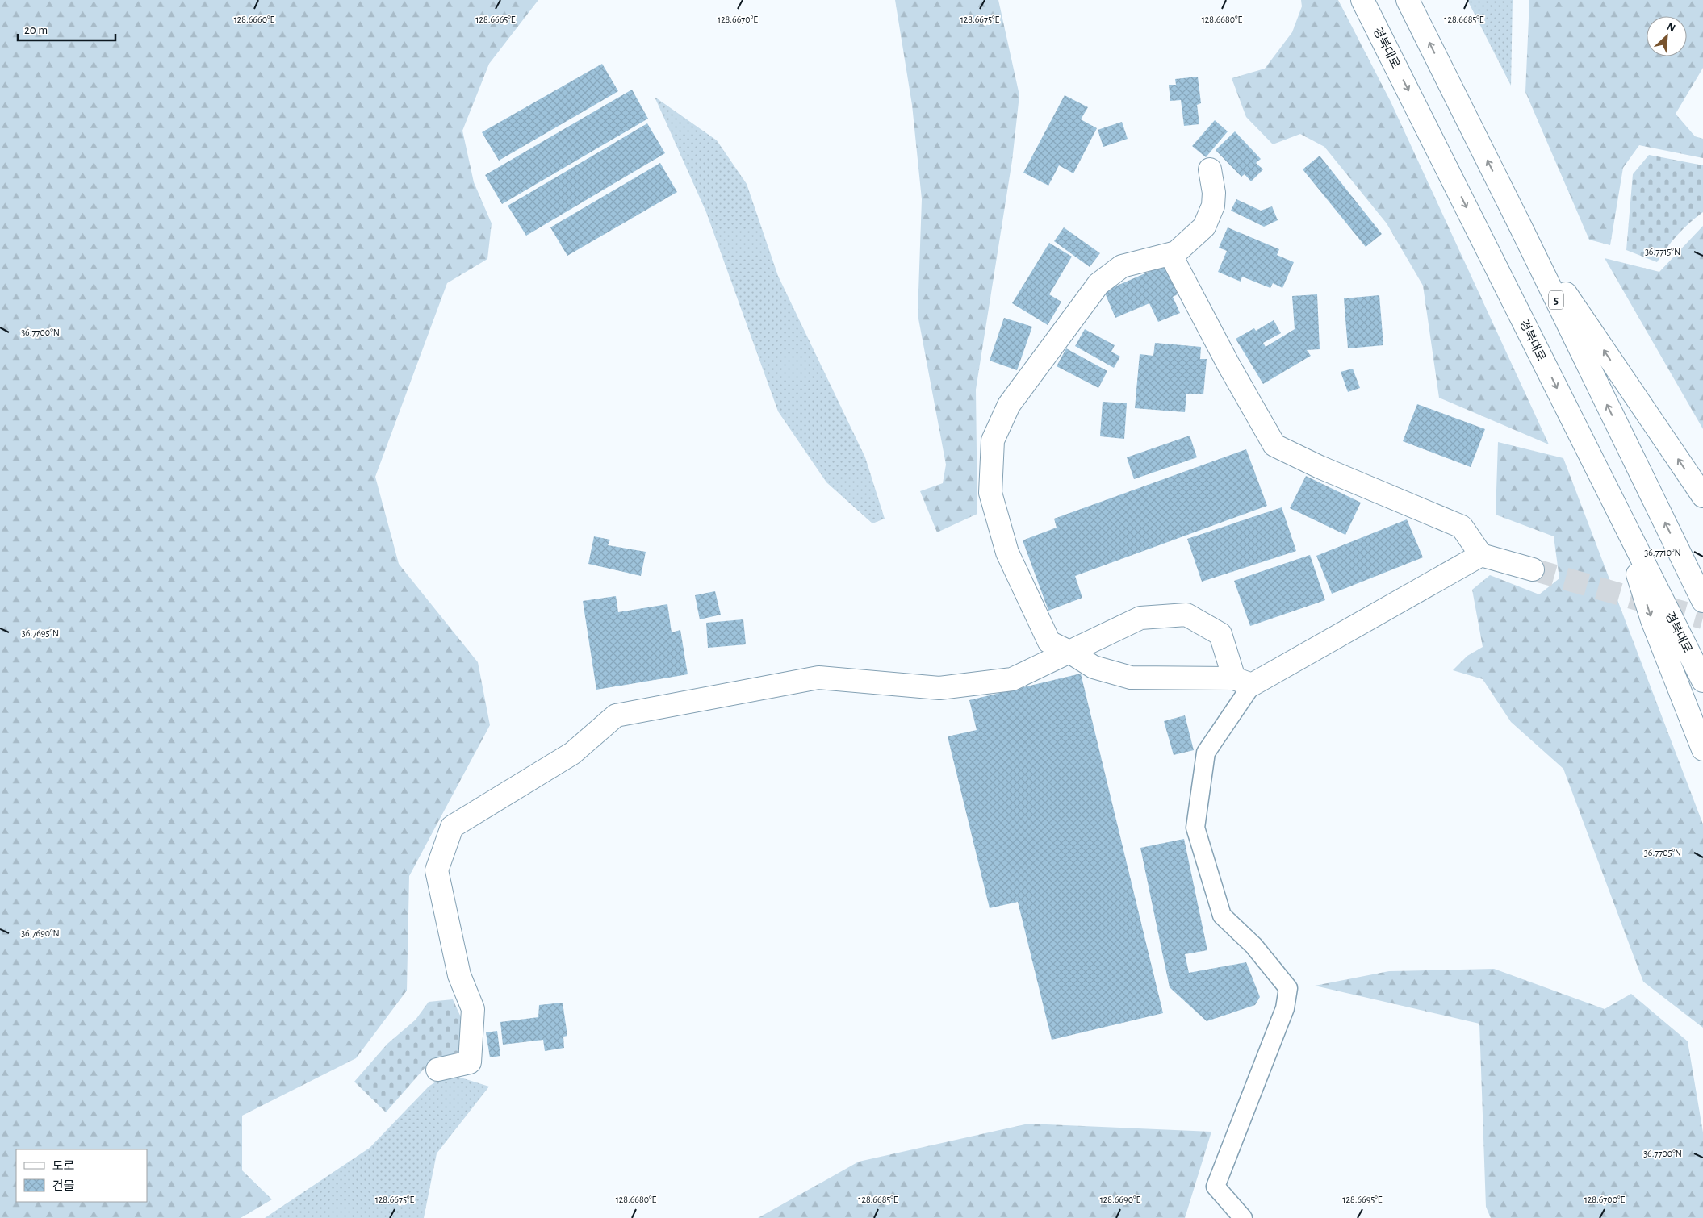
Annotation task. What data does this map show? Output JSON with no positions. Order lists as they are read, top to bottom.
{
  "streets": {
    "main road": ["경북대로", "5"]
  },
  "legend": ["도로", "건물"],
  "scale_bar": "20 m",
  "north": "top right",
  "coordinates": [
    "128.6660°E",
    "128.6670°E",
    "128.6675°E",
    "128.6680°E",
    "128.6685°E",
    "128.6665°E",
    "36.7715°N",
    "36.7700°N",
    "36.7710°N",
    "36.7695°N",
    "36.7705°N",
    "36.7690°N",
    "128.6690°E",
    "128.6695°E",
    "128.6700°E"
  ]
}
